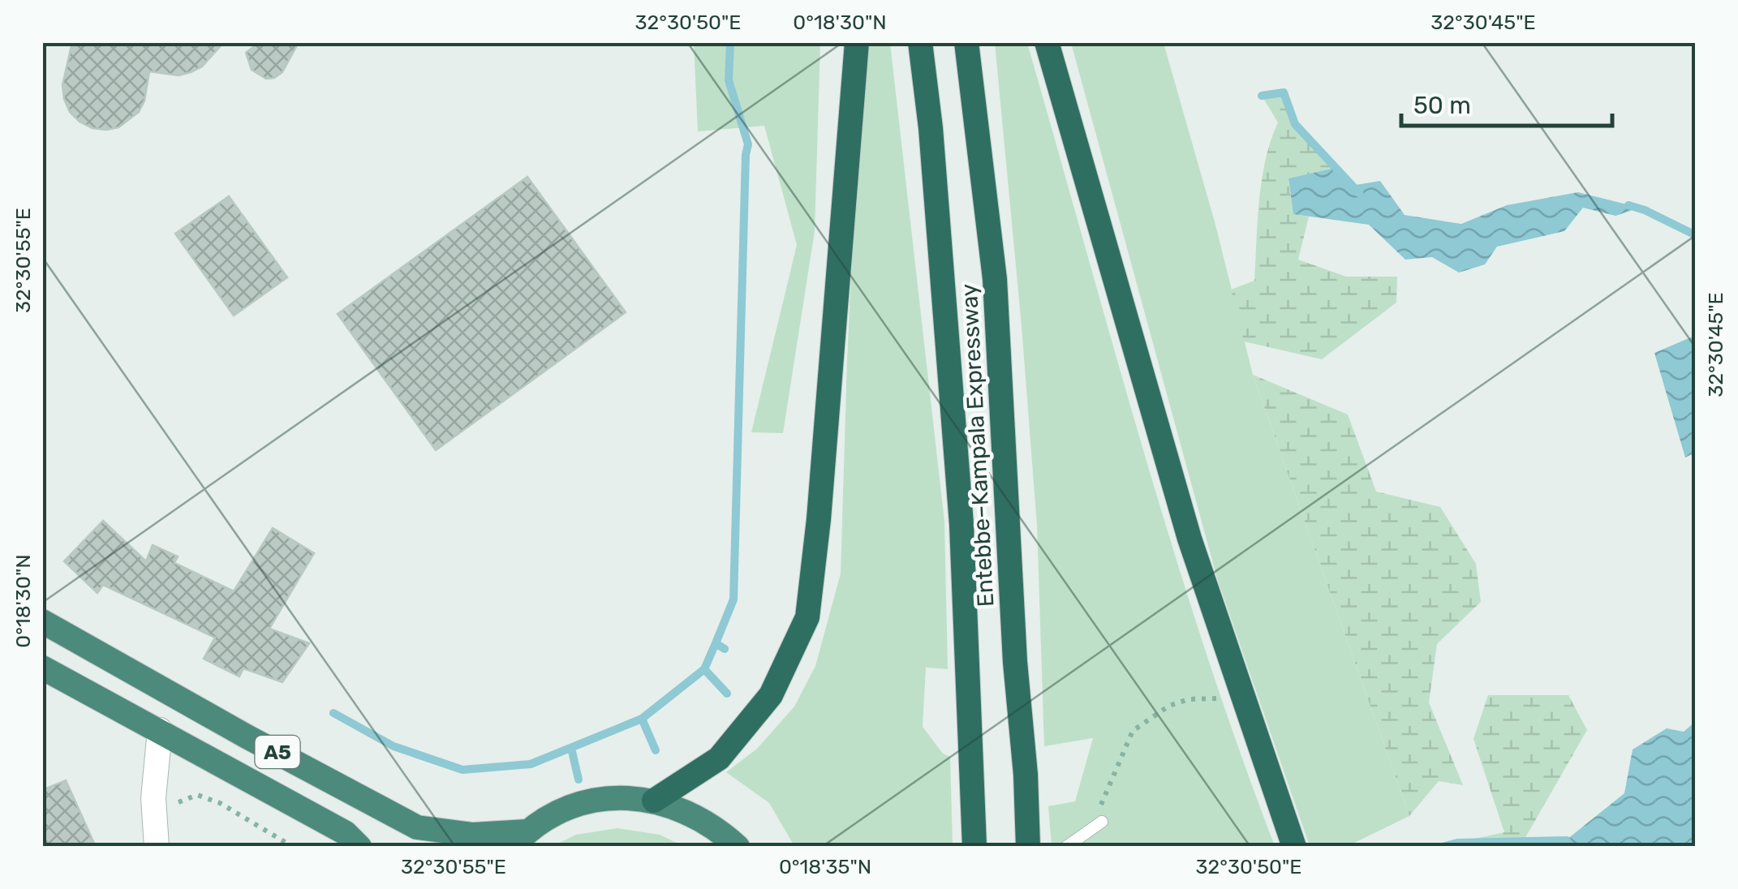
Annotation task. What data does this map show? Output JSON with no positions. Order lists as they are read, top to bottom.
{
  "streets": {
    "highway": ["Entebbe–Kampala Expressway", "A5"]
  },
  "scale_bar": "50 m",
  "coordinates": [
    "32°30'50\"E",
    "0°18'30\"N",
    "32°30'45\"E",
    "32°30'55\"E",
    "0°18'35\"N"
  ]
}
